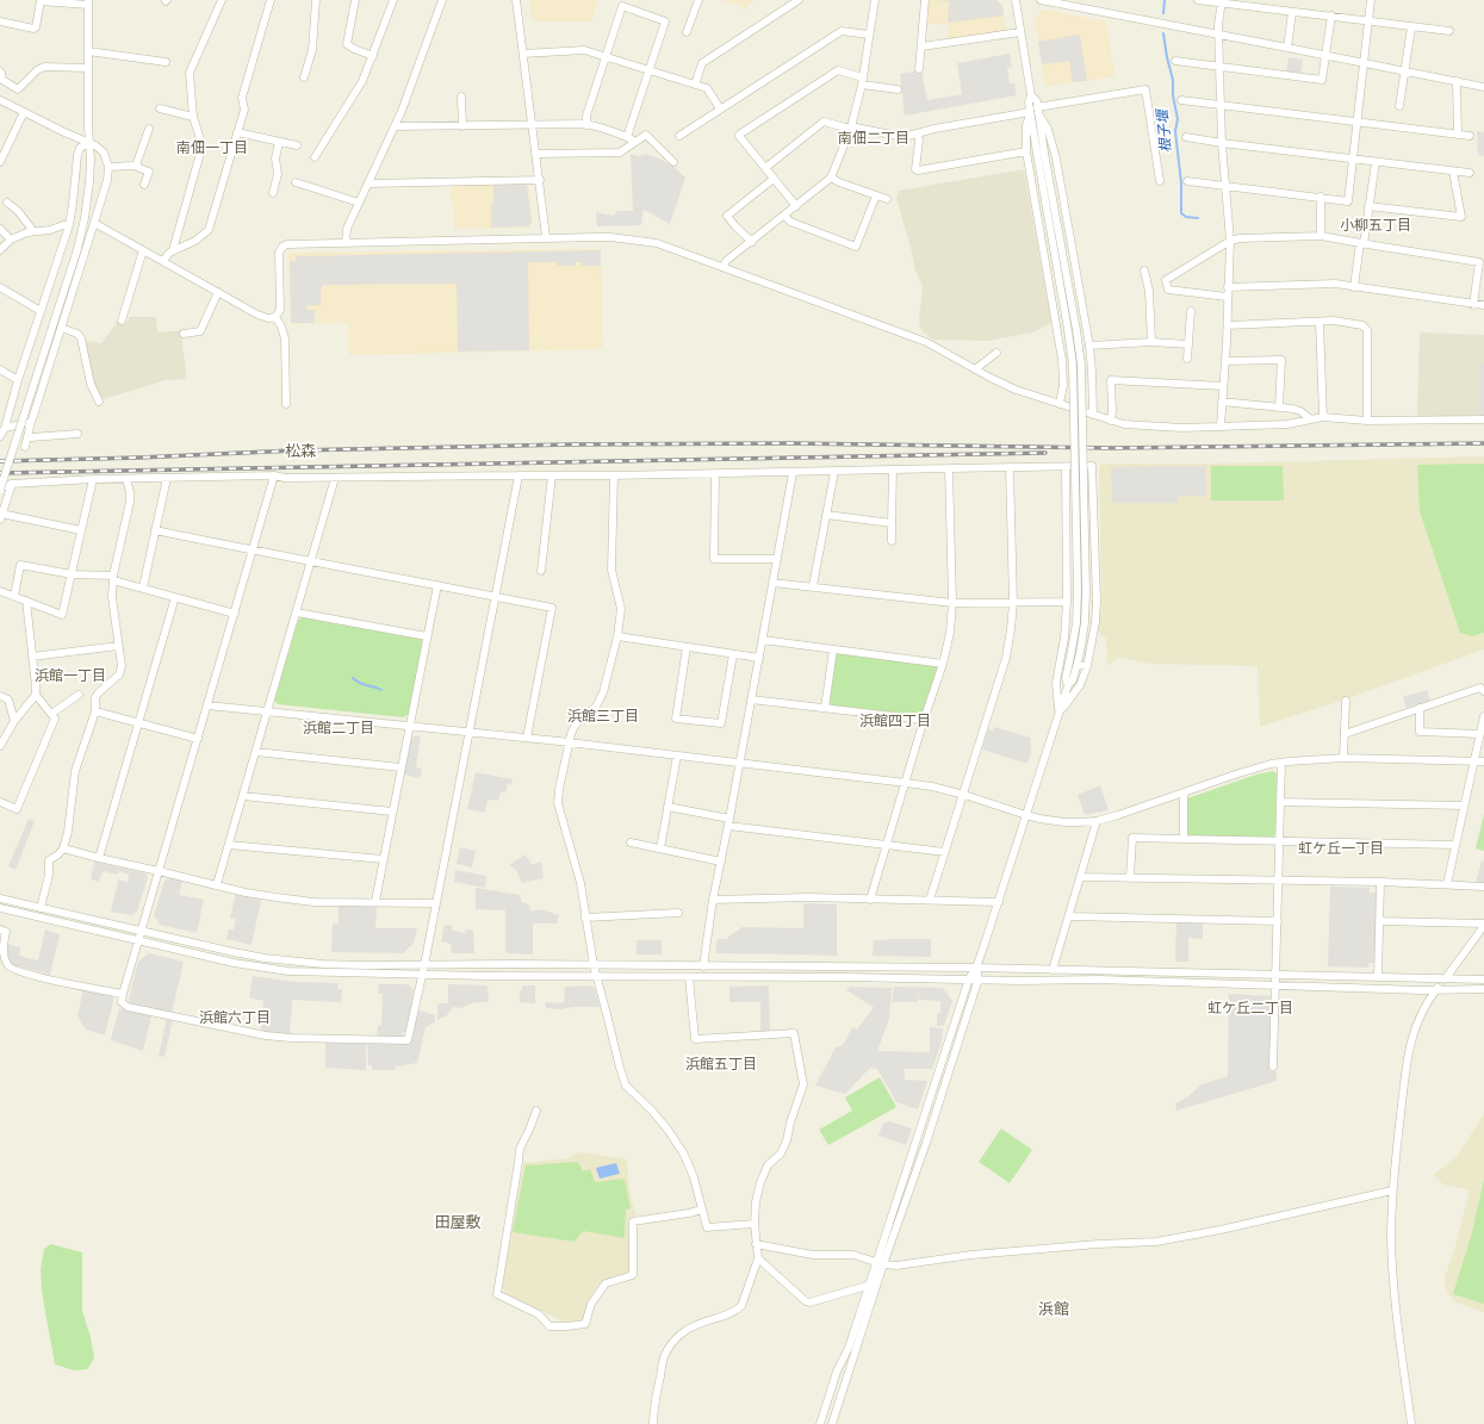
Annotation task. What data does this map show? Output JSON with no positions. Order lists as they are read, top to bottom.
{
  "districts": [
    "南佃二丁目",
    "南佃一丁目",
    "小柳五丁目",
    "松森",
    "浜館一丁目",
    "浜館三丁目",
    "浜館四丁目",
    "浜館二丁目",
    "虹ケ丘一丁目",
    "虹ケ丘二丁目",
    "浜館六丁目",
    "浜館五丁目",
    "田屋敷",
    "浜館"
  ],
  "water": ["根子堰"]
}
